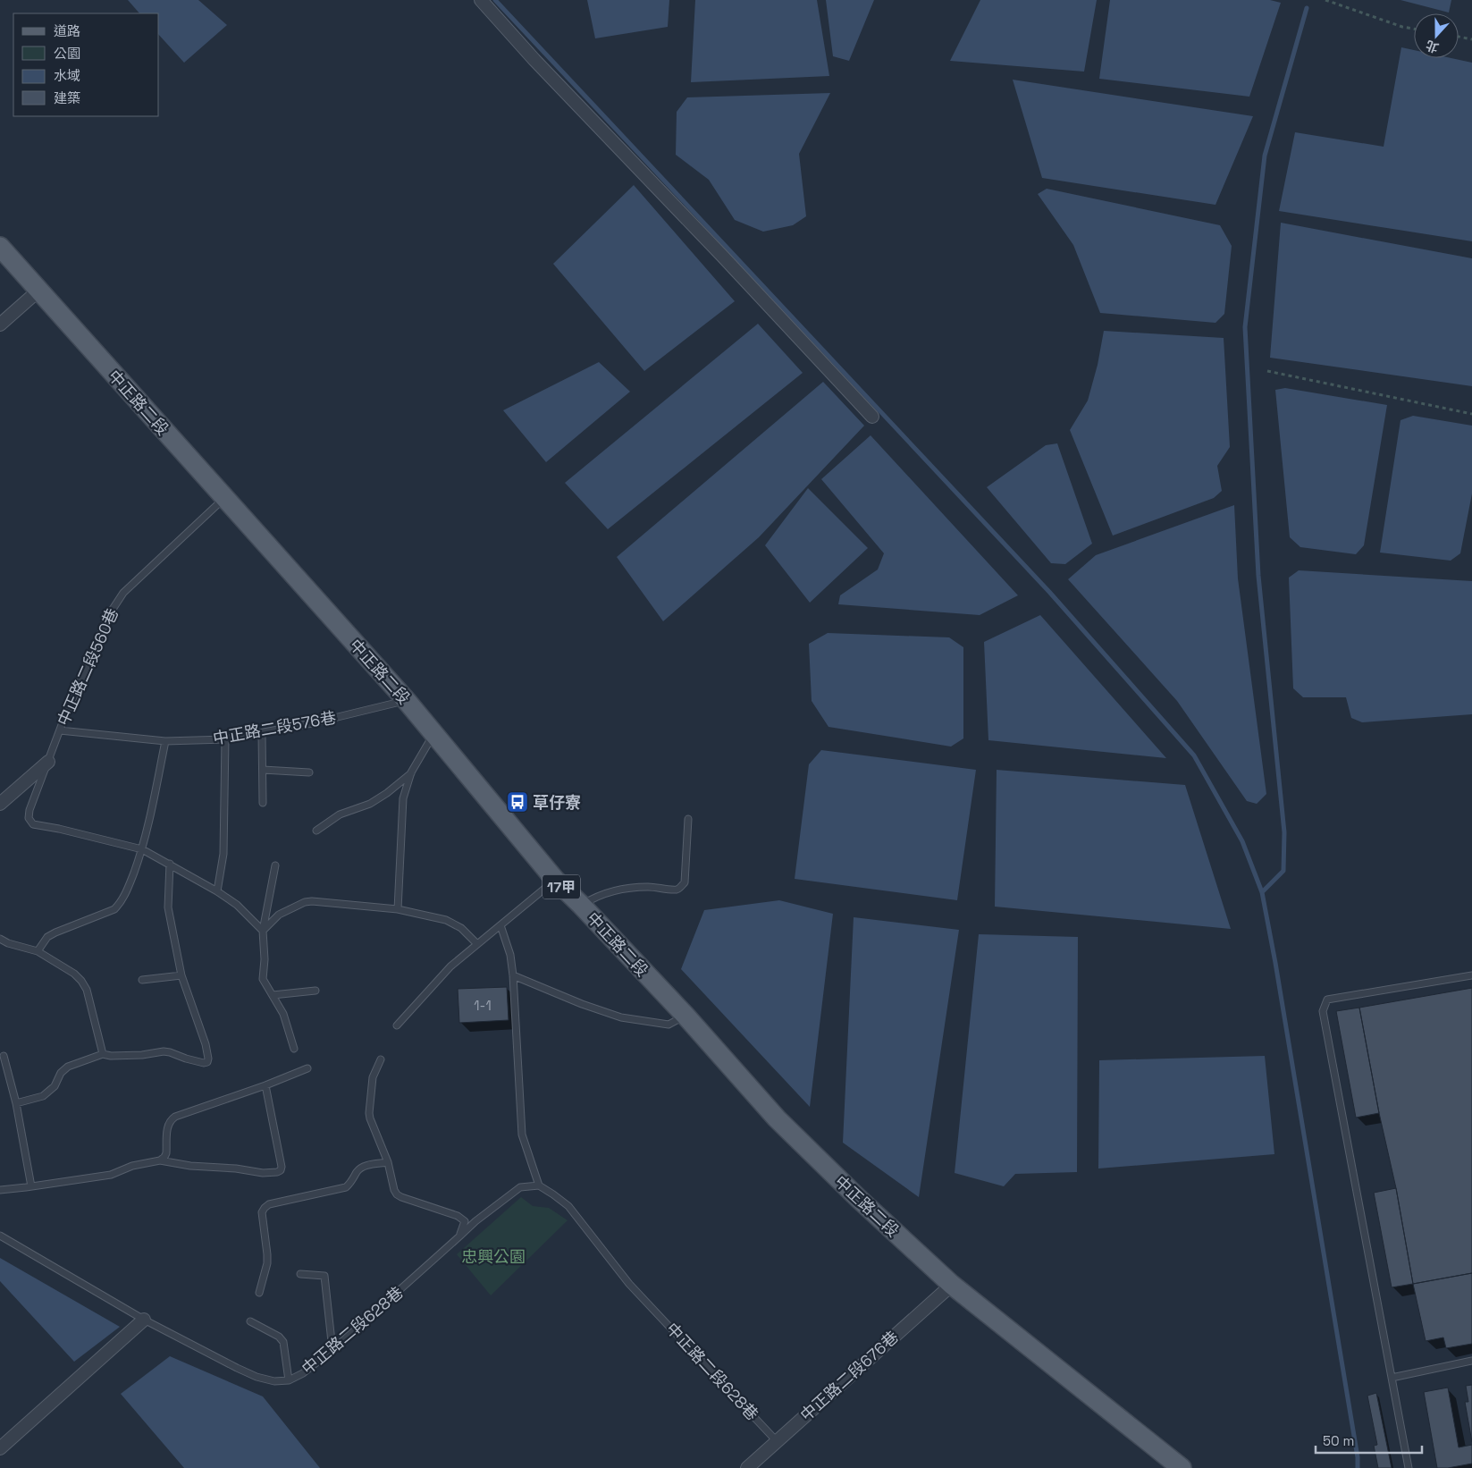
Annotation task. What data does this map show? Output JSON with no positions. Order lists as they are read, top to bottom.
{
  "streets": {
    "main road": ["中正路二段", "17甲"],
    "street": ["中正路二段560巷", "中正路二段676巷"],
    "lane": ["中正路二段576巷", "中正路二段628巷"]
  },
  "crossings": [
    ["中正路二段", "中正路二段560巷"],
    ["中正路二段", "中正路二段576巷"],
    ["中正路二段", "中正路二段676巷"],
    ["中正路二段560巷", "中正路二段576巷"],
    ["中正路二段628巷", "中正路二段676巷"]
  ],
  "parks": ["忠興公園"],
  "places": {
    "bus stop": ["草仔寮"]
  },
  "house_numbers": ["1-1"],
  "legend": [
    "道路",
    "公園",
    "水域",
    "建築"
  ],
  "scale_bar": "50 m",
  "north": "bottom"
}
